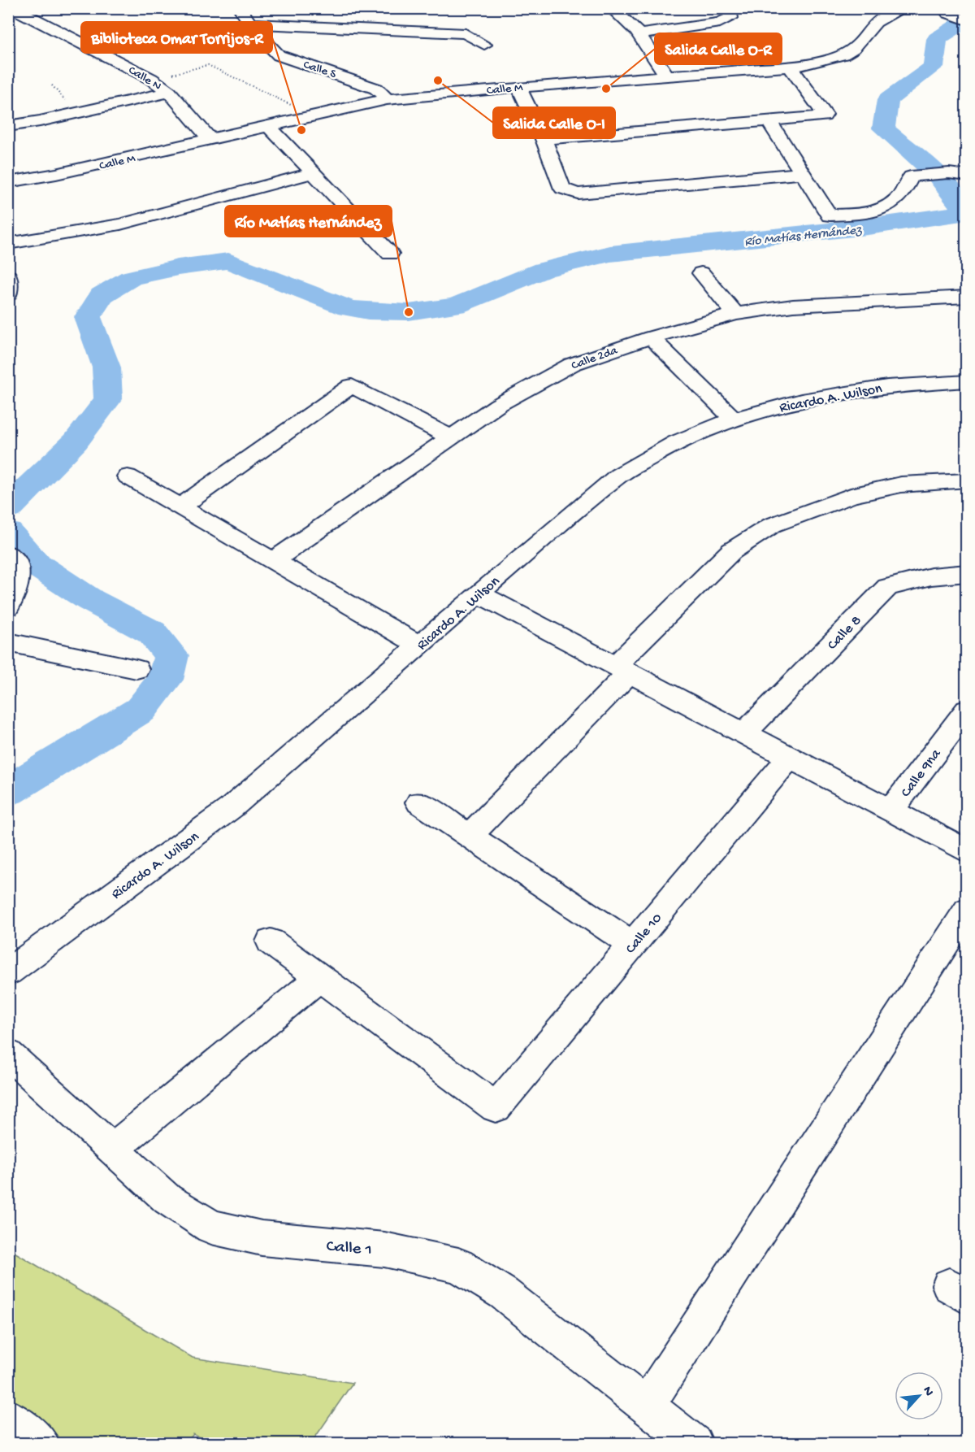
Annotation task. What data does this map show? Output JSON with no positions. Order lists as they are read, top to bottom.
{
  "streets": {
    "street": [
      "Calle S",
      "Calle N",
      "Calle M",
      "Calle 2da",
      "Ricardo A. Wilson",
      "Calle 8",
      "Calle 9na",
      "Calle 10",
      "Calle 1"
    ]
  },
  "crossings": [
    ["Calle S", "Calle M"],
    ["Calle N", "Calle M"]
  ],
  "water": ["Río Matías Hernández"],
  "places": [
    "Salida Calle O-I",
    "Salida Calle O-R",
    "Biblioteca Omar Torrijos-R",
    "Río Matías Hernández"
  ],
  "north": "top right"
}
